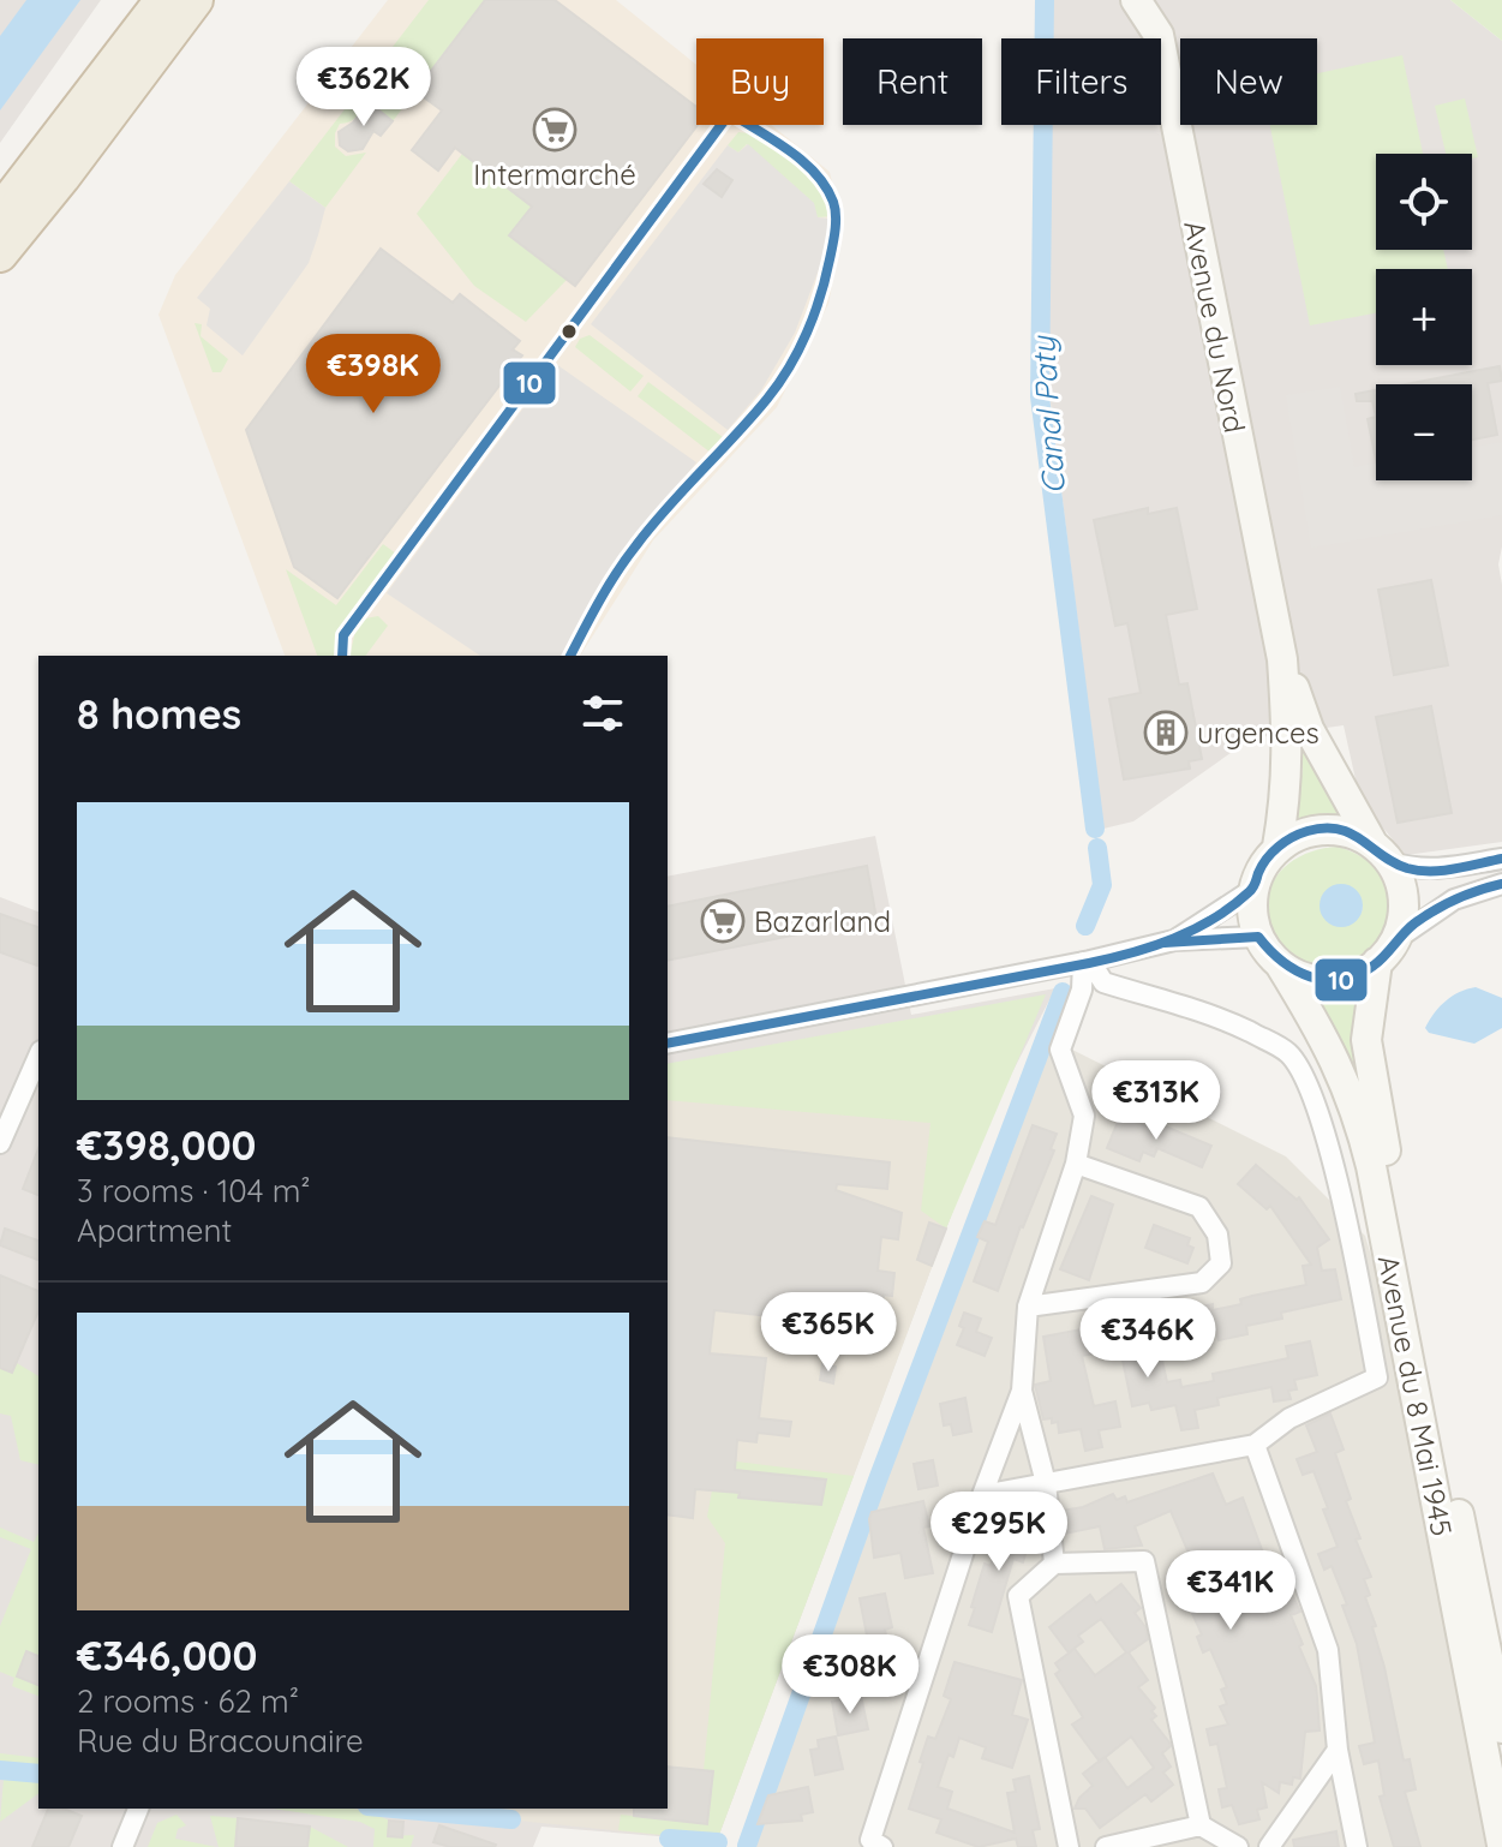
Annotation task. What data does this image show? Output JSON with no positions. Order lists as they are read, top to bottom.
{
  "streets": {
    "main road": ["Avenue du Nord", "Avenue du 8 Mai 1945"]
  },
  "crossings": [
    ["Avenue du Nord", "Avenue du 8 Mai 1945"]
  ],
  "water": ["Canal Paty"],
  "places": {
    "supermarket": ["Intermarché", "Bazarland"],
    "building": ["urgences"]
  },
  "lines": ["transit line 10"],
  "page": {
    "chip": [
      "Buy",
      "Rent",
      "Filters",
      "New"
    ],
    "price": [
      "€362K",
      "€398K",
      "€313K",
      "€365K",
      "€346K",
      "€295K",
      "€341K",
      "€308K"
    ],
    "map_buttons": ["+", "−"],
    "heading": "8 homes",
    "list": [
      {
        "name": "€398,000",
        "note": "3 rooms · 104 m² · Apartment"
      },
      {
        "name": "€346,000",
        "note": "2 rooms · 62 m² · Rue du Bracounaire"
      }
    ]
  }
}
